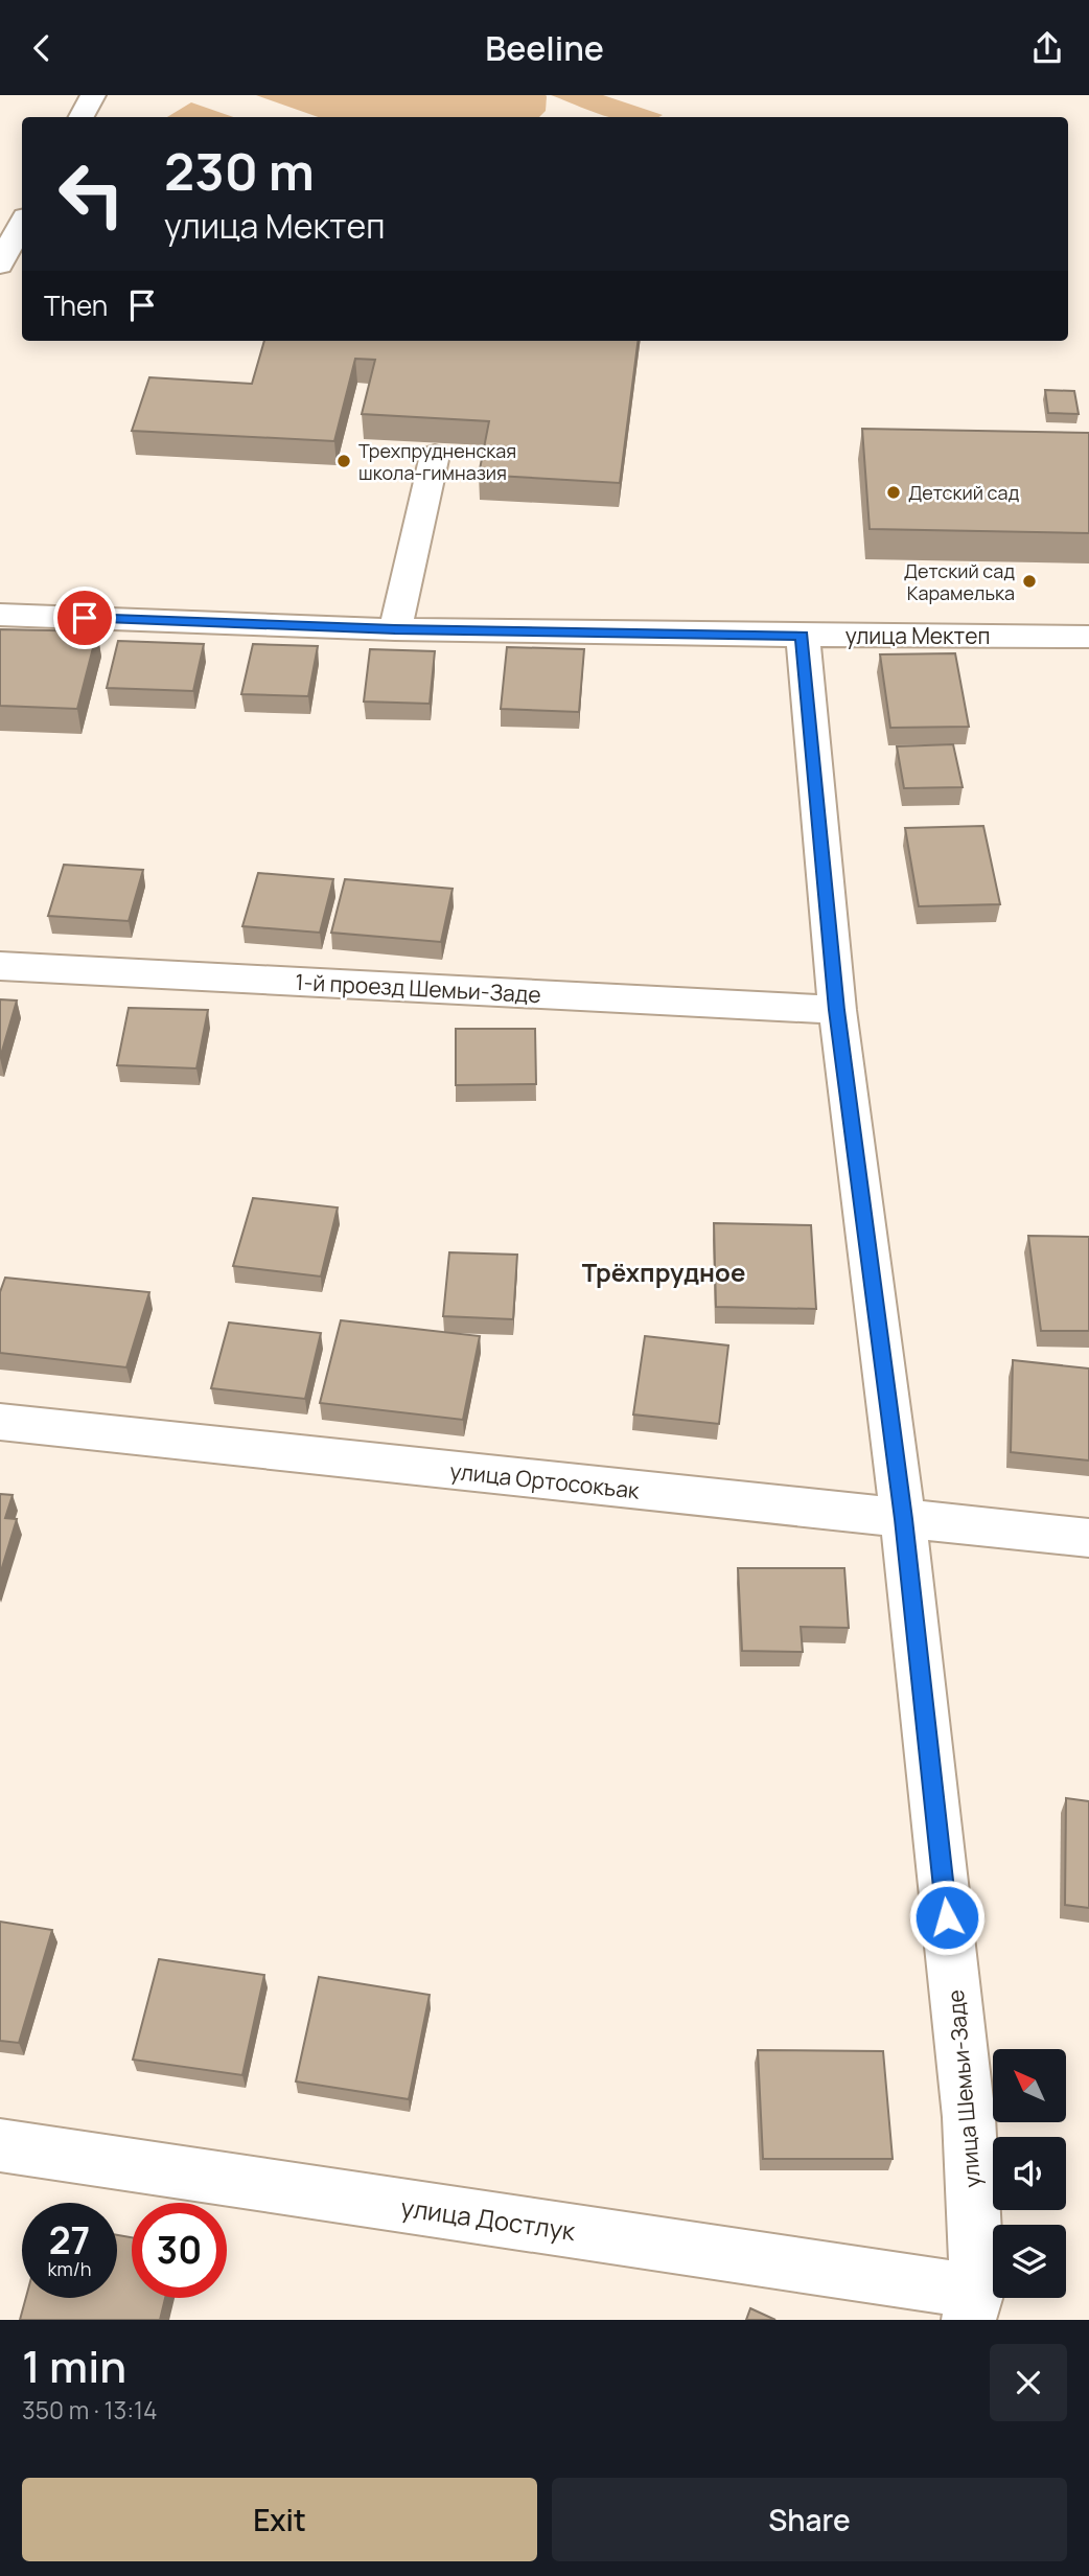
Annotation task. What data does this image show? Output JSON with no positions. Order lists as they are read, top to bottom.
{
  "streets": {
    "street": [
      "улица Мектеп",
      "1-й проезд Шемьи-Заде",
      "улица Ортосокъак",
      "улица Шемьи-Заде",
      "улица Достлук"
    ]
  },
  "crossings": [
    ["улица Мектеп", "улица Шемьи-Заде"],
    ["1-й проезд Шемьи-Заде", "улица Шемьи-Заде"],
    ["улица Ортосокъак", "улица Шемьи-Заде"],
    ["улица Шемьи-Заде", "улица Достлук"]
  ],
  "districts": ["Трёхпрудное"],
  "places": ["Трехпрудненская школа-гимназия", "Детский сад", "Детский сад Карамелька"],
  "north": "top left",
  "page": {
    "header": "Beeline",
    "turn": ["230 m", "улица Мектеп"],
    "then": "Then",
    "speed": "27 km/h",
    "limit": "30",
    "heading": ["1 min", "350 m · 13:14"],
    "buttons": ["Exit", "Share"]
  }
}
